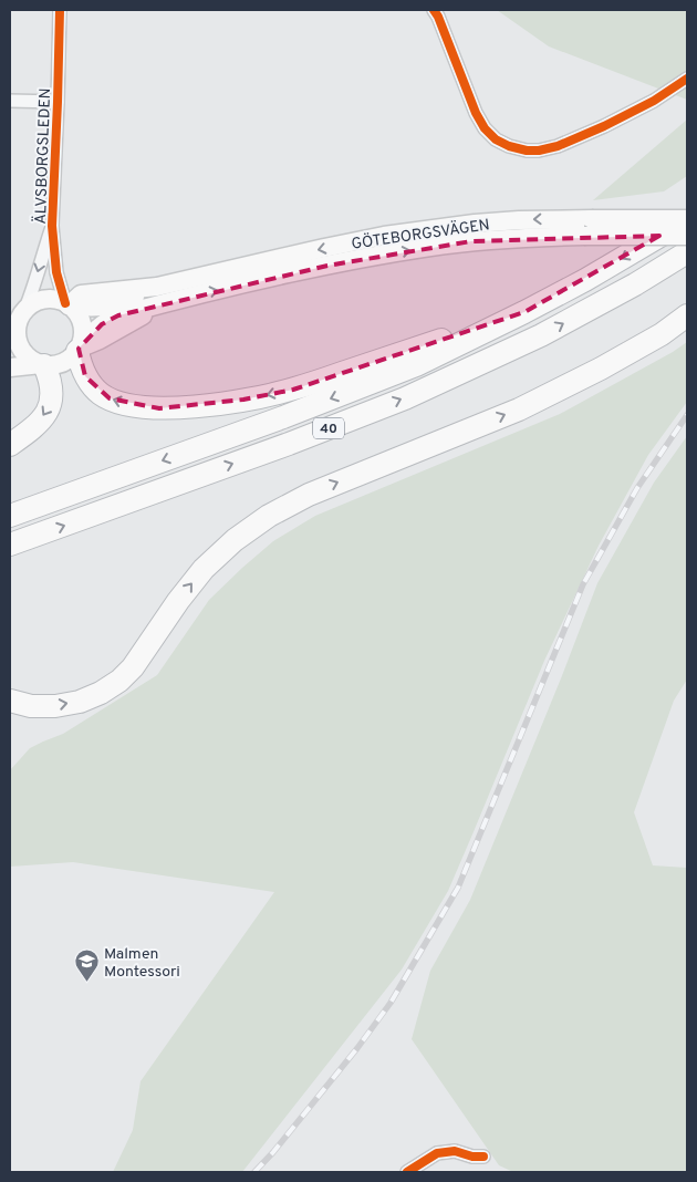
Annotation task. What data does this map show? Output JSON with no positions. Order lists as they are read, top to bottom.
{
  "streets": {
    "highway": ["40"],
    "main road": ["GÖTEBORGSVÄGEN"],
    "street": ["ÄLVSBORGSLEDEN"]
  },
  "crossings": [
    ["ÄLVSBORGSLEDEN", "GÖTEBORGSVÄGEN"],
    ["GÖTEBORGSVÄGEN", "40"]
  ],
  "places": {
    "school or university": ["Malmen Montessori"]
  }
}
